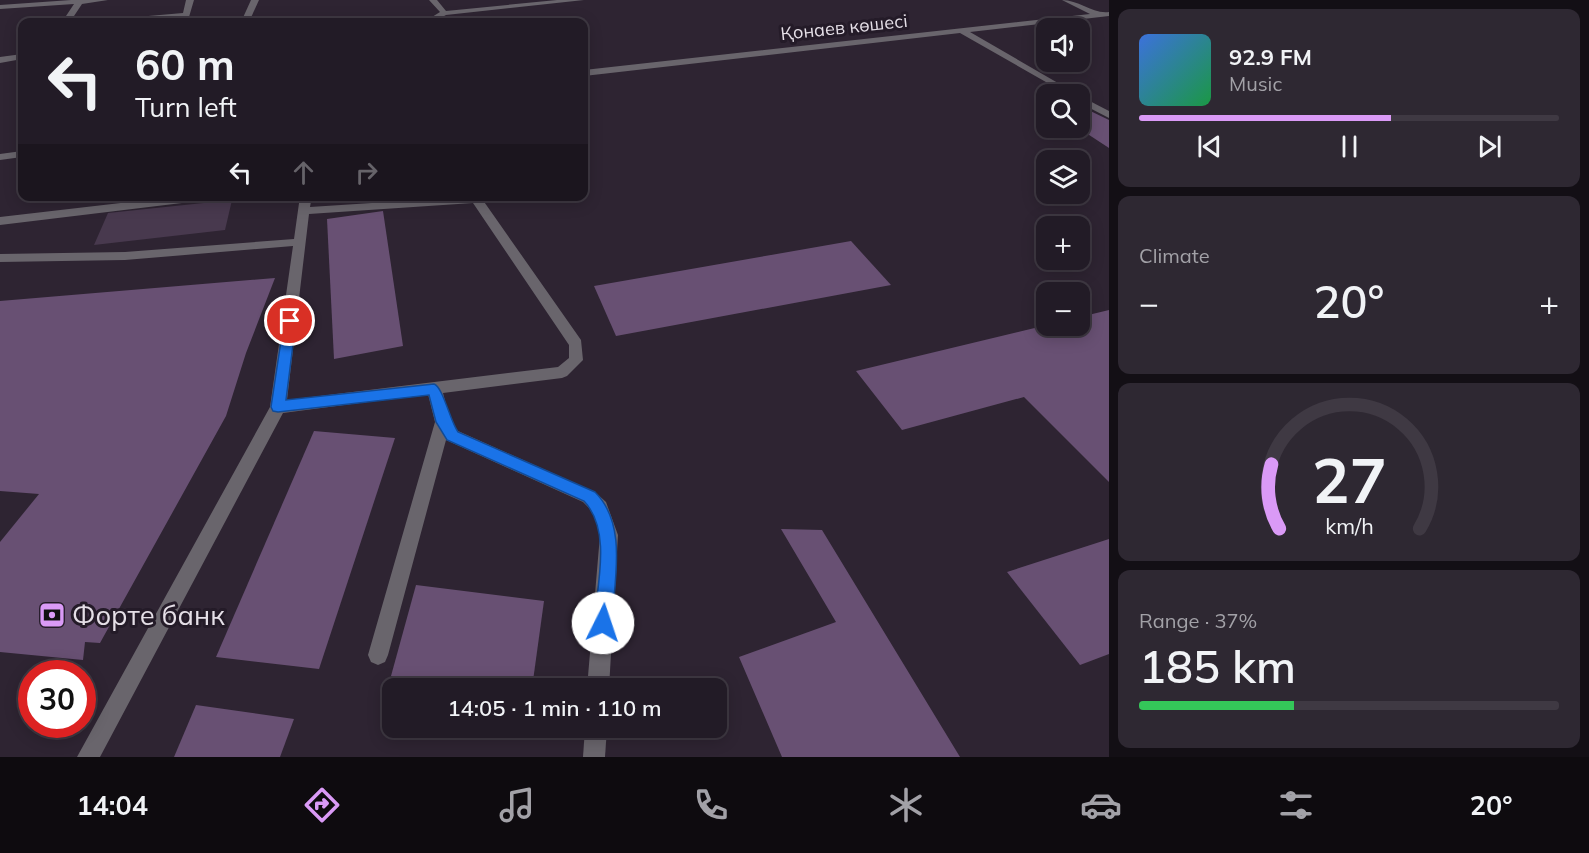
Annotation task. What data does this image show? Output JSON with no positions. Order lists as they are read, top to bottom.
{
  "streets": {
    "street": ["Қонаев көшесі"]
  },
  "places": {
    "bank": ["Форте банк"]
  },
  "page": {
    "map_buttons": ["+", "−"],
    "turn": ["60 m", "Turn left"],
    "song": ["92.9 FM", "Music"],
    "tile": [
      "Climate",
      ["Range · 37%", "185 km"]
    ],
    "heat": ["−", "20°", "+"],
    "limit": "30",
    "trip": "14:05 · 1 min · 110 m",
    "tabs": ["14:04", "20°"],
    "gauge": ["27", "km/h"]
  }
}
